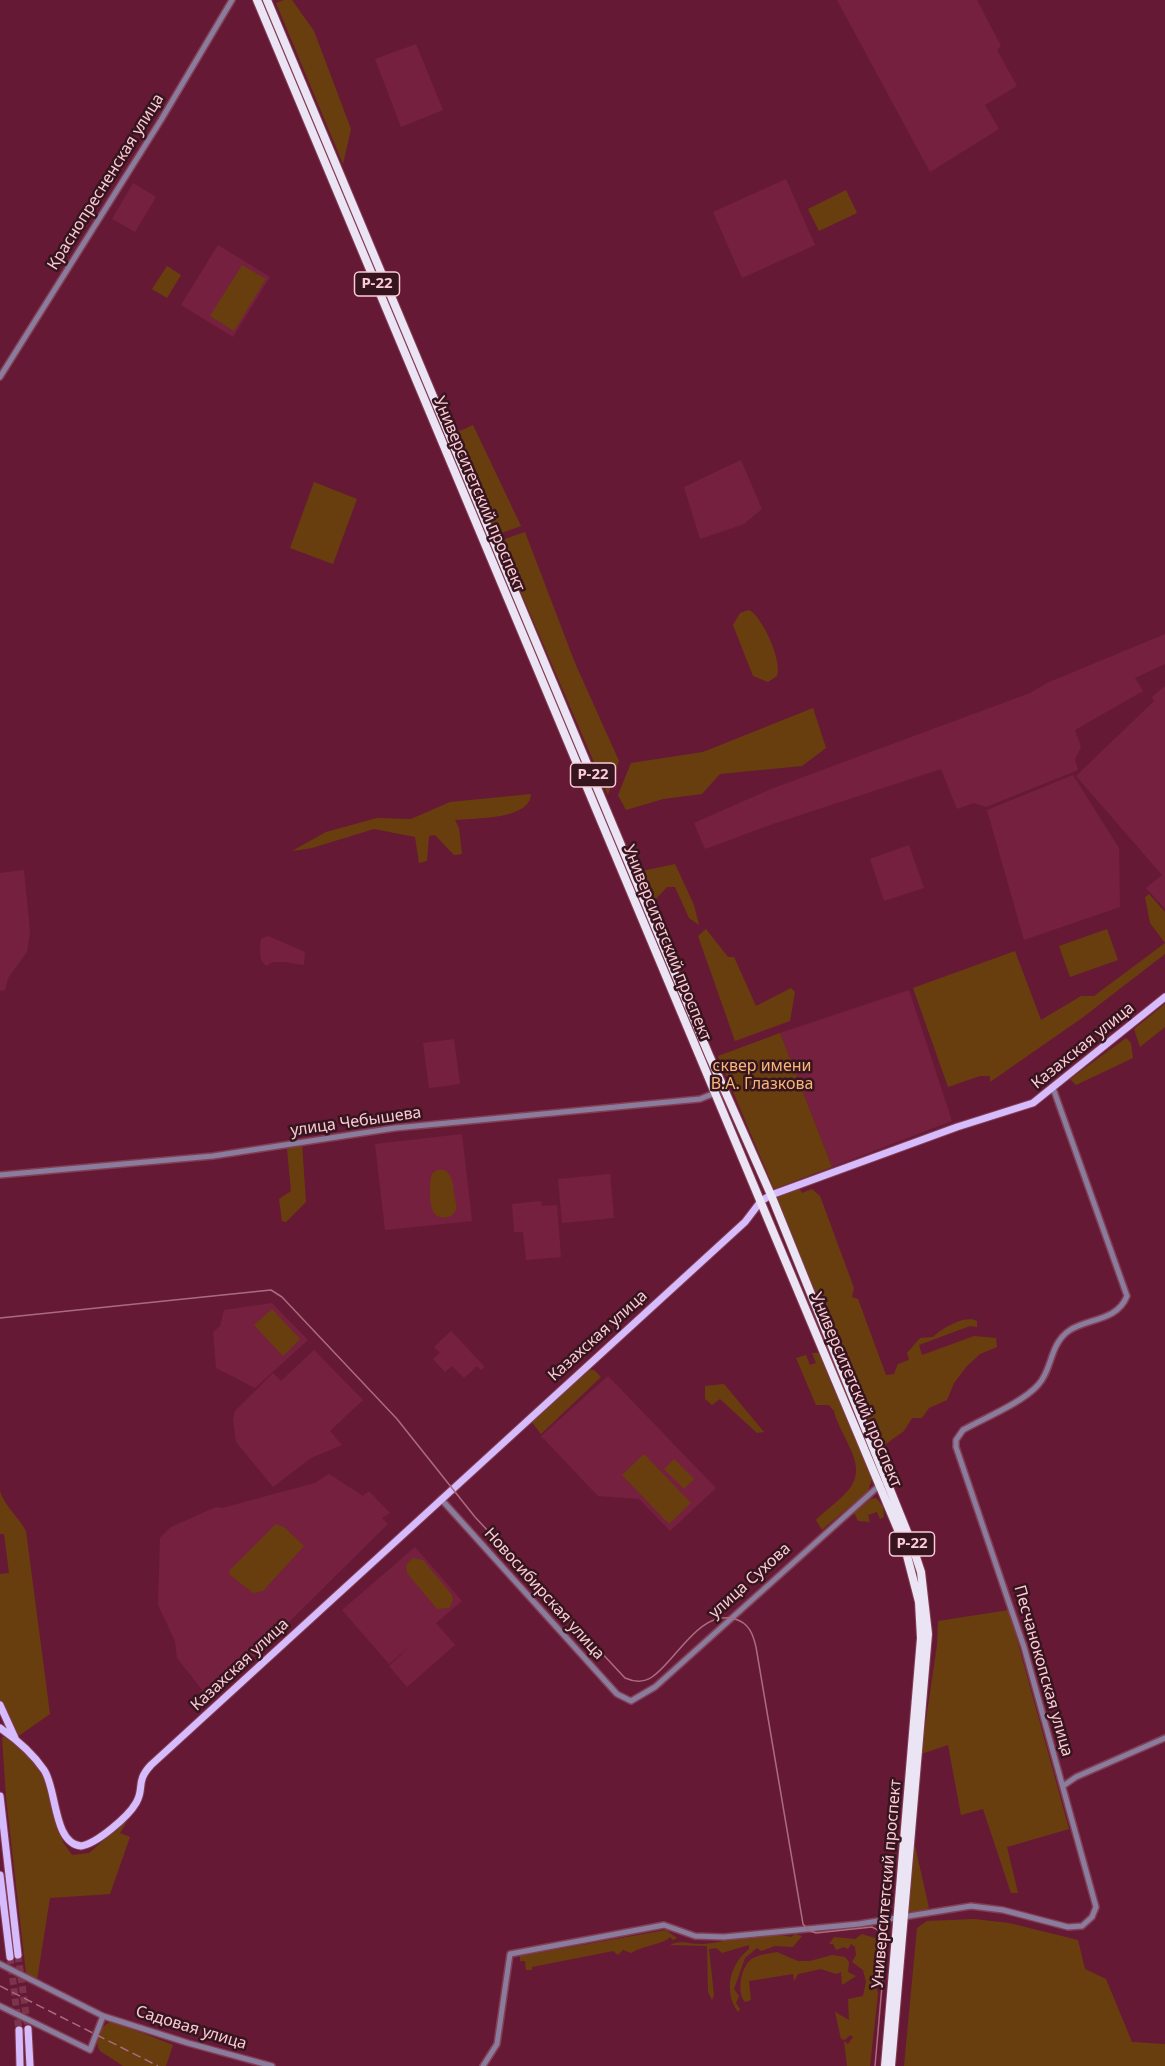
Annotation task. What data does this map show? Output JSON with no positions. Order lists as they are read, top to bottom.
{
  "streets": {
    "highway": ["Р-22", "Университетский проспект"],
    "main road": ["Казахская улица"],
    "street": [
      "Краснопресненская улица",
      "улица Чебышева",
      "улица Сухова",
      "Новосибирская улица",
      "Песчанокопская улица",
      "Садовая улица"
    ]
  },
  "crossings": [
    ["Университетский проспект", "Казахская улица"],
    ["Университетский проспект", "улица Чебышева"],
    ["Университетский проспект", "улица Сухова"],
    ["Университетский проспект", "Песчанокопская улица"],
    ["Казахская улица", "Новосибирская улица"],
    ["Казахская улица", "Песчанокопская улица"],
    ["улица Сухова", "Новосибирская улица"]
  ],
  "parks": ["сквер имени В.А. Глазкова"]
}
